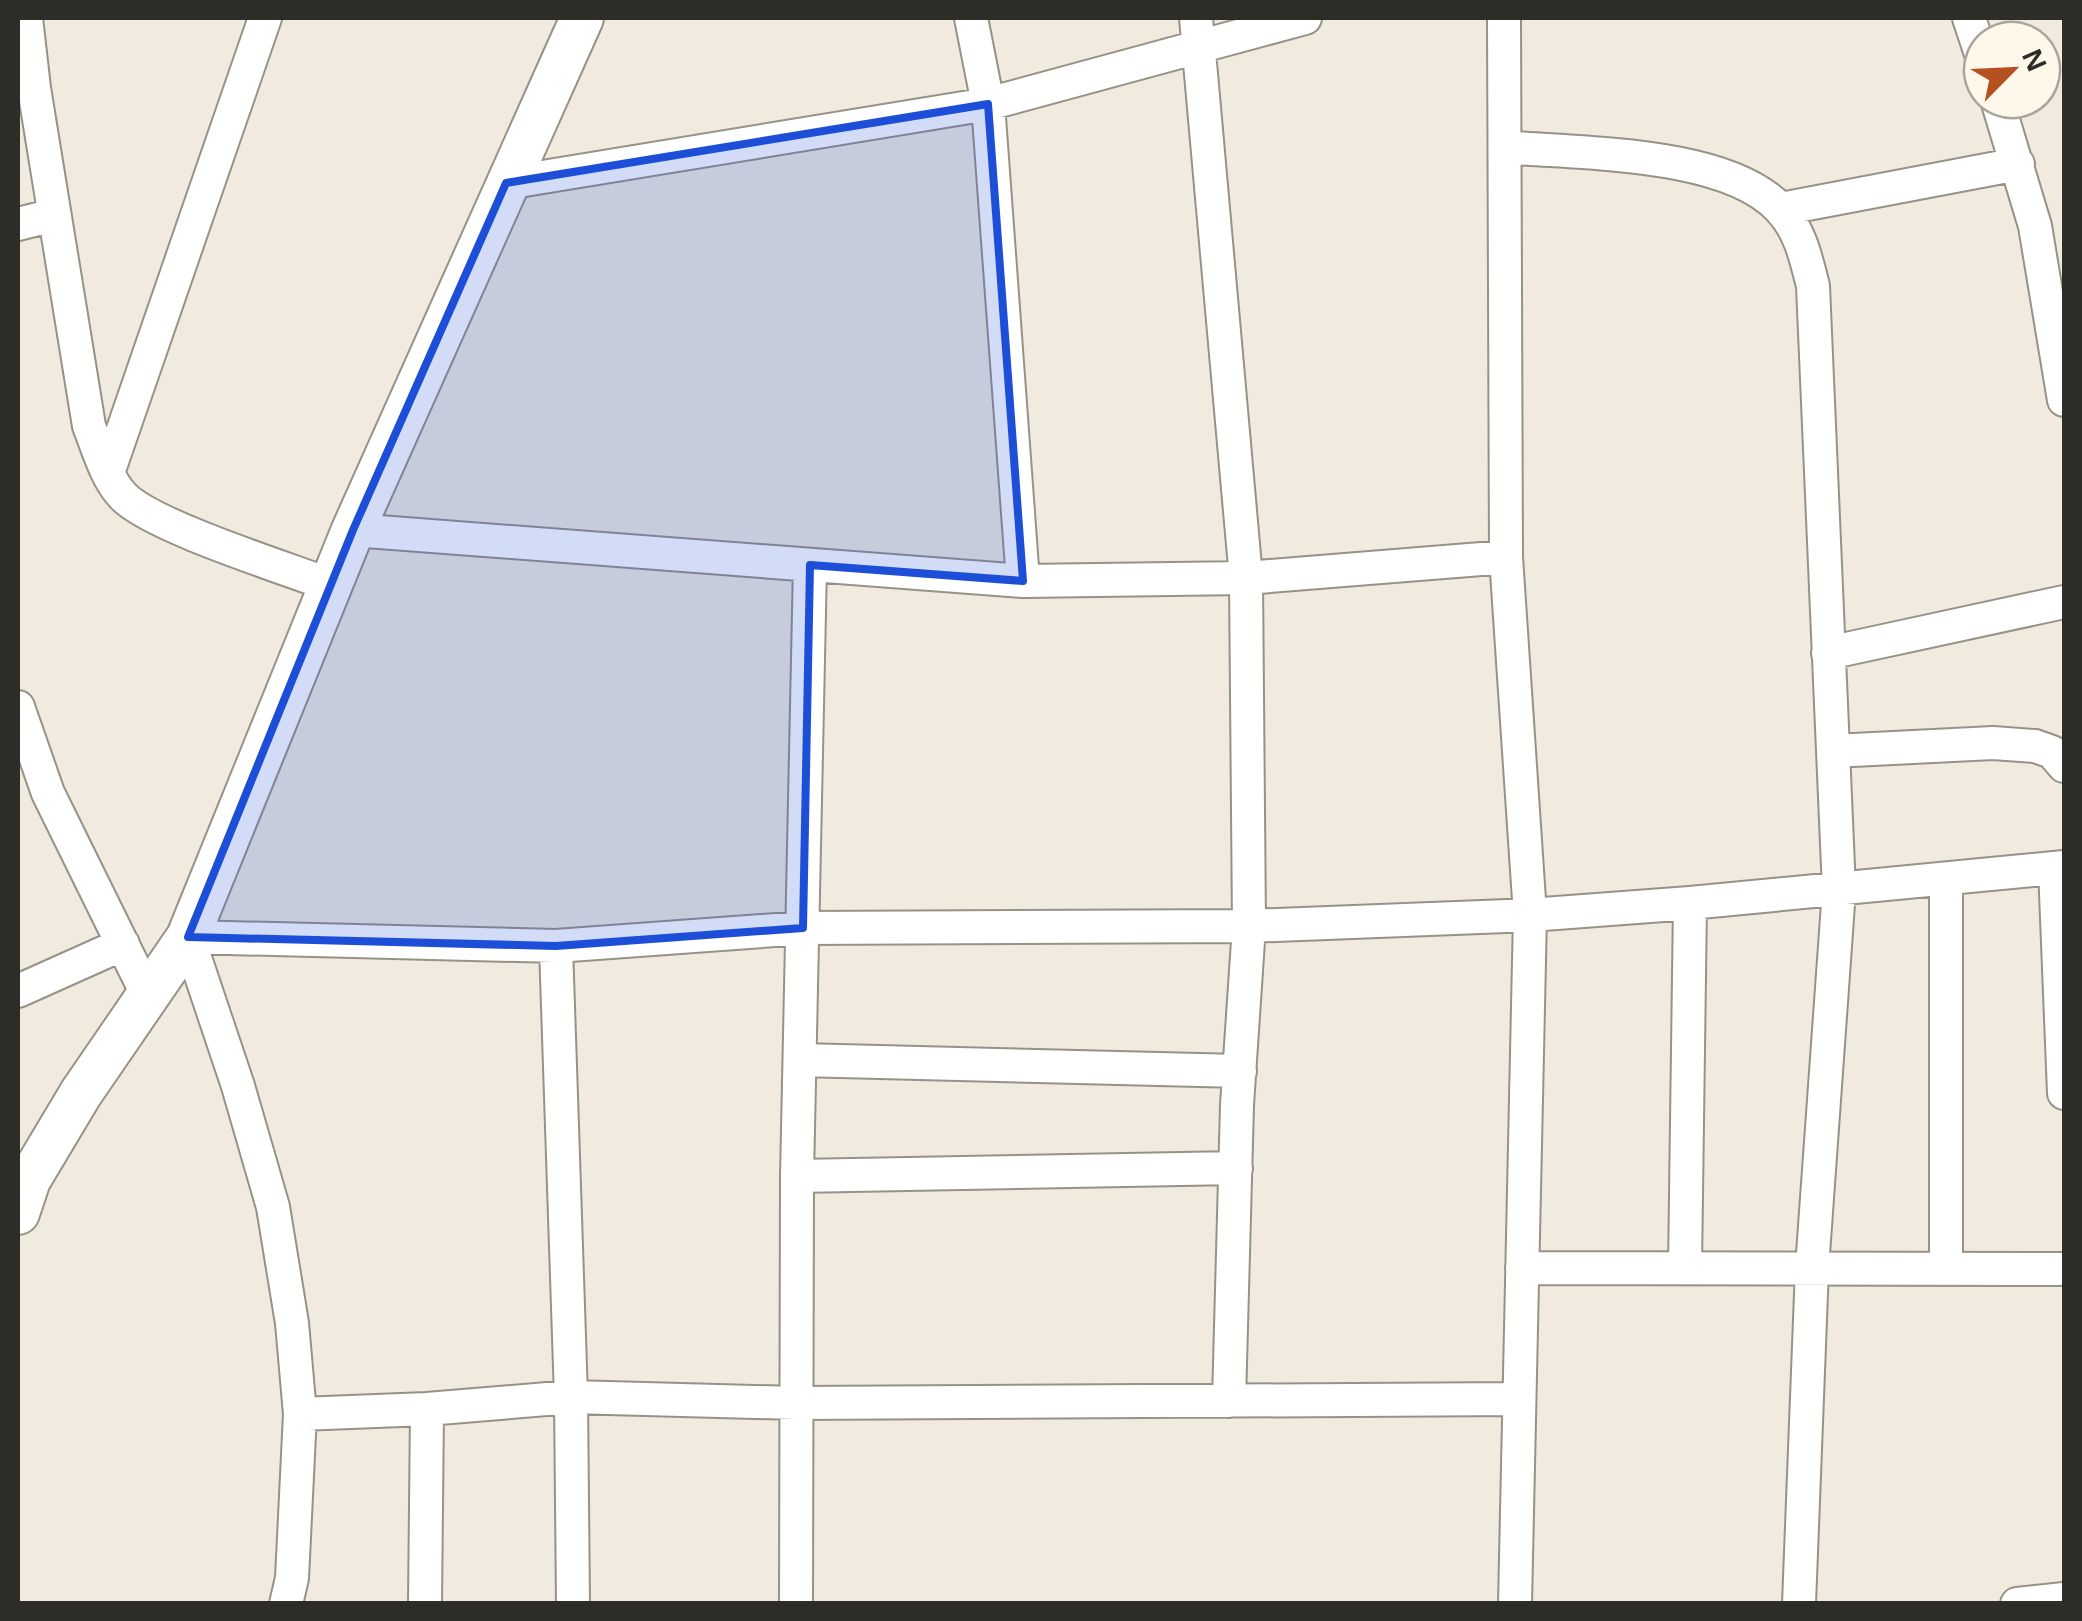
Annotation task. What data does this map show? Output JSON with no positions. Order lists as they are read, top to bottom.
{
  "north": "top right"
}
